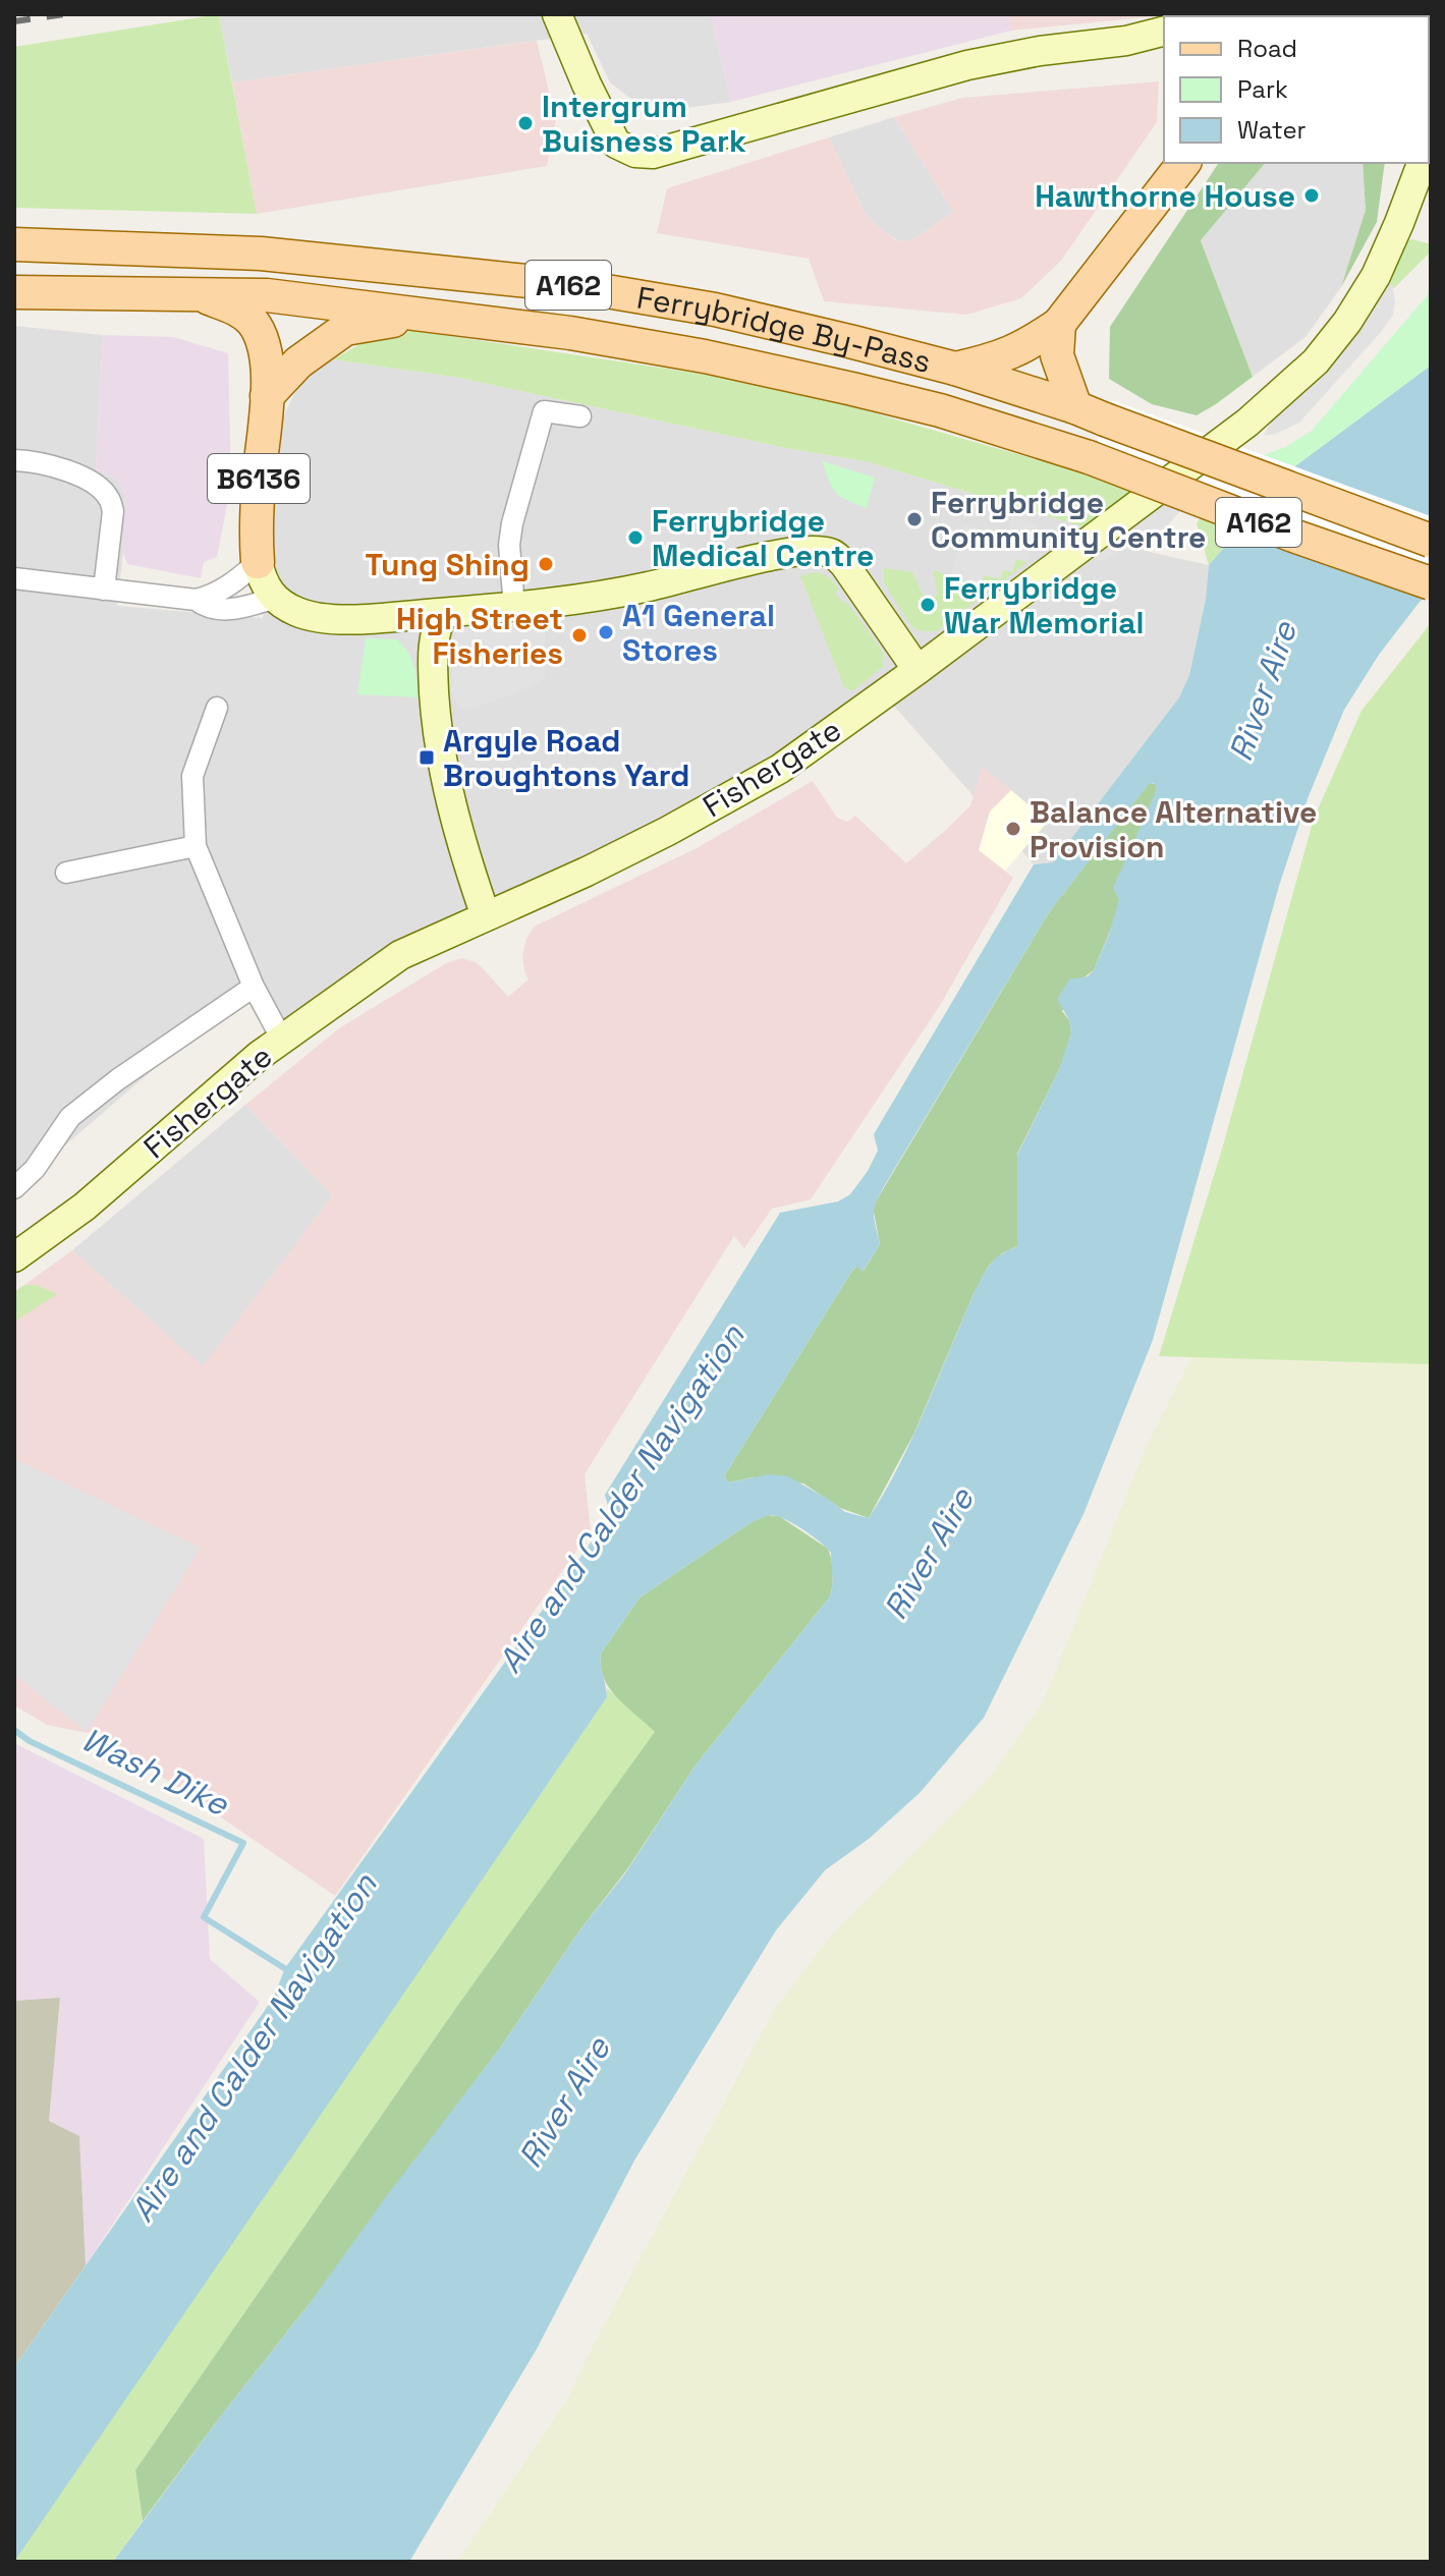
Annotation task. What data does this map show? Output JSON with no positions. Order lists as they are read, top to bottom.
{
  "streets": {
    "main road": [
      "A162",
      "Ferrybridge By-Pass",
      "B6136",
      "Fishergate"
    ]
  },
  "water": ["River Aire", "Aire and Calder Navigation", "Wash Dike"],
  "places": {
    "other": [
      "Intergrum Buisness Park",
      "Hawthorne House",
      "Ferrybridge Community Centre",
      "Ferrybridge Medical Centre",
      "Tung Shing",
      "Ferrybridge War Memorial",
      "A1 General Stores",
      "High Street Fisheries",
      "Balance Alternative Provision"
    ],
    "transit": ["Argyle Road Broughtons Yard"]
  },
  "legend": ["Road", "Park", "Water"]
}
